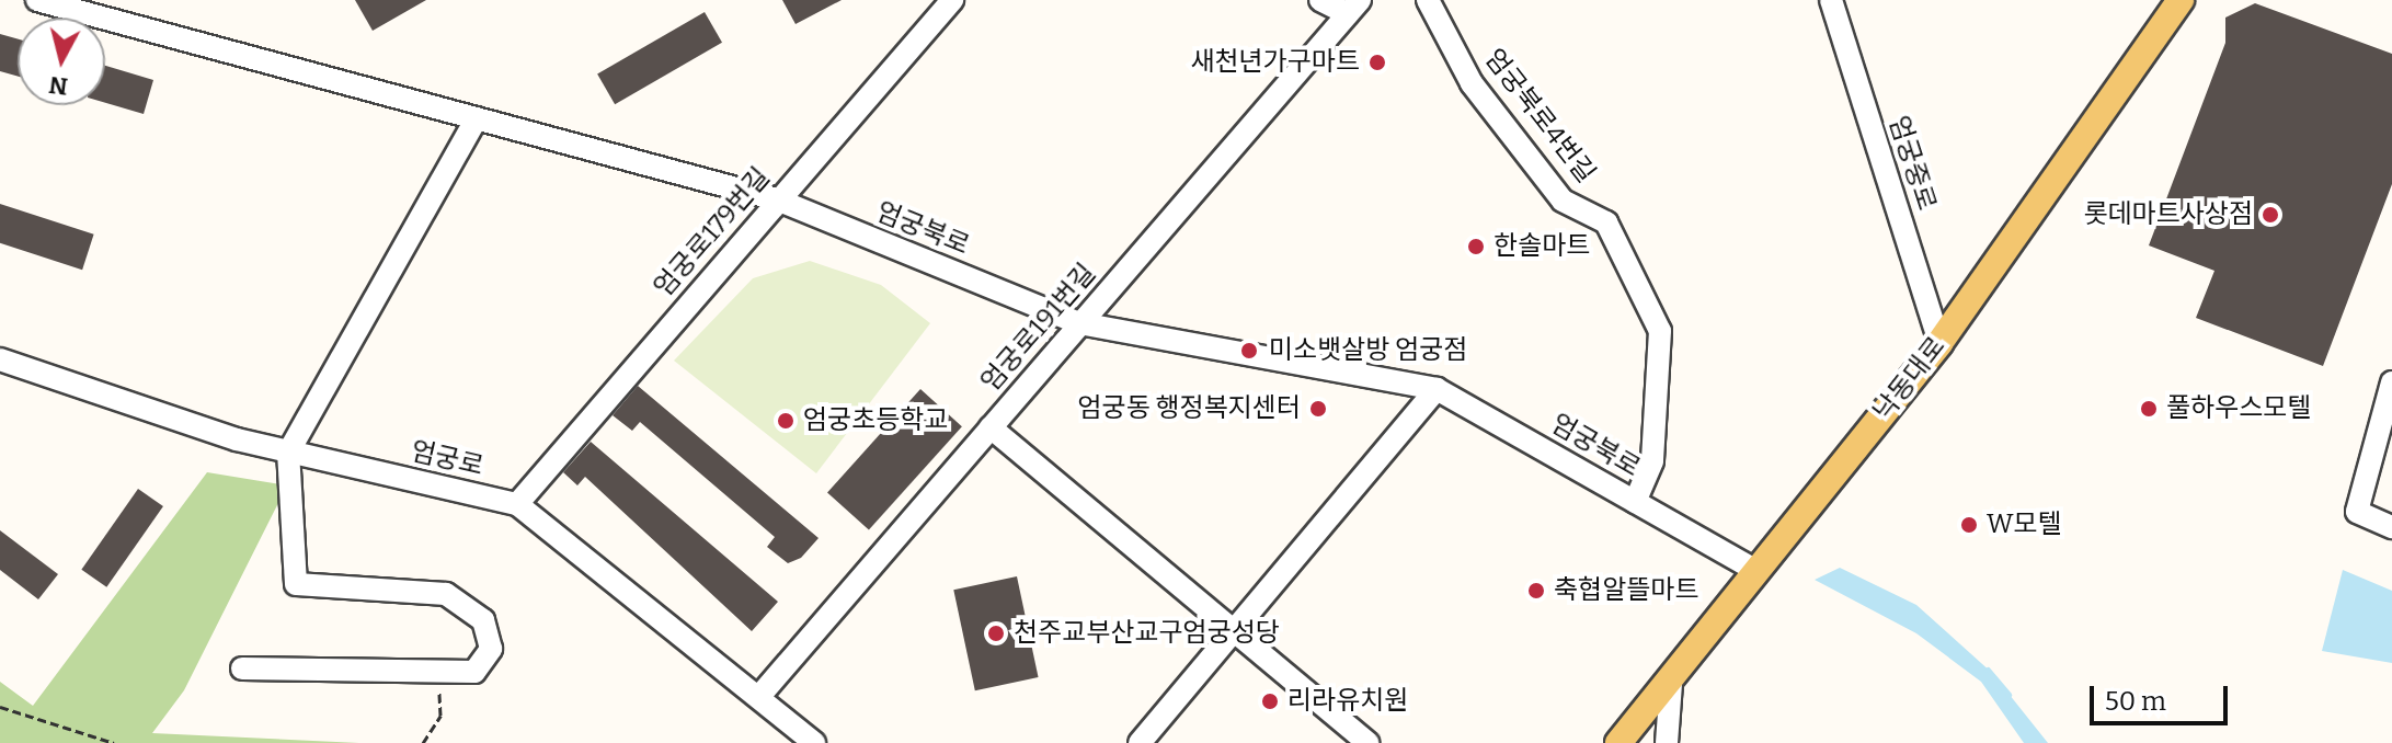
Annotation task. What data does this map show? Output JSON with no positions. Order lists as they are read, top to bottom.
{
  "streets": {
    "main road": ["낙동대로"],
    "street": [
      "엄궁북로4번길",
      "엄궁중로",
      "엄궁북로",
      "엄궁로179번길",
      "엄궁로191번길",
      "엄궁로"
    ]
  },
  "crossings": [
    ["엄궁북로4번길", "엄궁북로"],
    ["엄궁중로", "낙동대로"],
    ["엄궁북로", "엄궁로179번길"],
    ["엄궁북로", "엄궁로191번길"],
    ["엄궁북로", "낙동대로"],
    ["엄궁로179번길", "엄궁로"],
    ["엄궁로191번길", "엄궁로"]
  ],
  "places": [
    "새천년가구마트",
    "롯데마트사상점",
    "한솔마트",
    "미소뱃살방 엄궁점",
    "엄궁동 행정복지센터",
    "풀하우스모텔",
    "엄궁초등학교",
    "W모텔",
    "축협알뜰마트",
    "천주교부산교구엄궁성당",
    "리라유치원"
  ],
  "scale_bar": "50 m",
  "north": "bottom"
}
